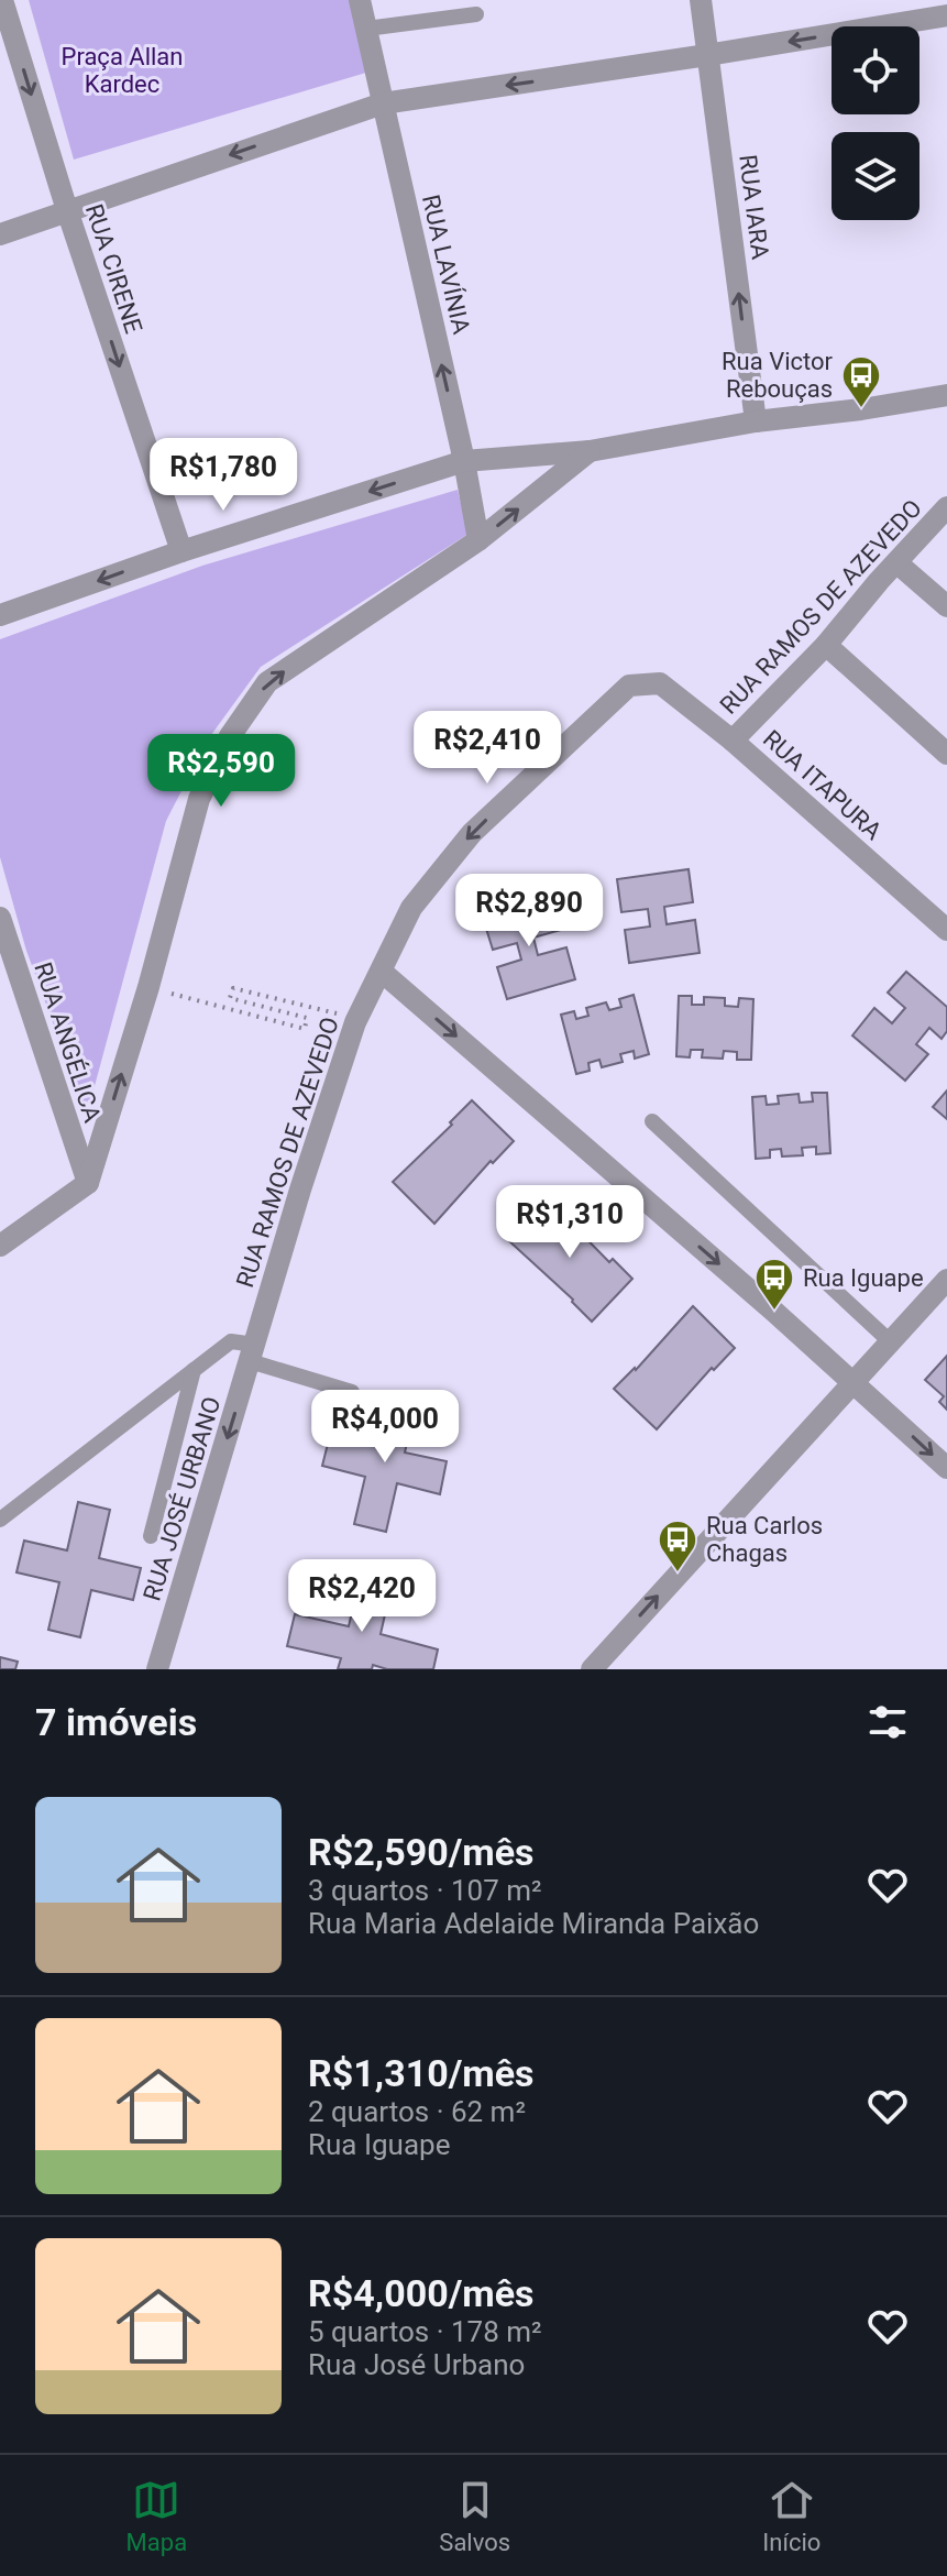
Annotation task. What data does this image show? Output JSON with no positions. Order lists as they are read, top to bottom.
{
  "streets": {
    "street": [
      "RUA IARA",
      "RUA LAVÍNIA",
      "RUA CIRENE",
      "RUA RAMOS DE AZEVEDO",
      "RUA ITAPURA",
      "RUA ANGÉLICA",
      "RUA JOSÉ URBANO"
    ]
  },
  "crossings": [
    ["RUA RAMOS DE AZEVEDO", "RUA ITAPURA"],
    ["RUA RAMOS DE AZEVEDO", "RUA JOSÉ URBANO"]
  ],
  "one_way": [
    "RUA IARA",
    "RUA LAVÍNIA",
    "RUA CIRENE",
    "RUA RAMOS DE AZEVEDO",
    "RUA JOSÉ URBANO"
  ],
  "parks": ["Praça Allan Kardec"],
  "places": {
    "bus stop": ["Rua Victor Rebouças", "Rua Iguape", "Rua Carlos Chagas"]
  },
  "page": {
    "price": [
      "R$1,780",
      "R$2,410",
      "R$2,590",
      "R$2,890",
      "R$1,310",
      "R$4,000",
      "R$2,420"
    ],
    "heading": "7 imóveis",
    "list": [
      {
        "name": "R$2,590/mês",
        "note": "3 quartos · 107 m² · Rua Maria Adelaide Miranda Paixão"
      },
      {
        "name": "R$1,310/mês",
        "note": "2 quartos · 62 m² · Rua Iguape"
      },
      {
        "name": "R$4,000/mês",
        "note": "5 quartos · 178 m² · Rua José Urbano"
      }
    ],
    "tabs": ["Mapa", "Salvos", "Início"]
  }
}
